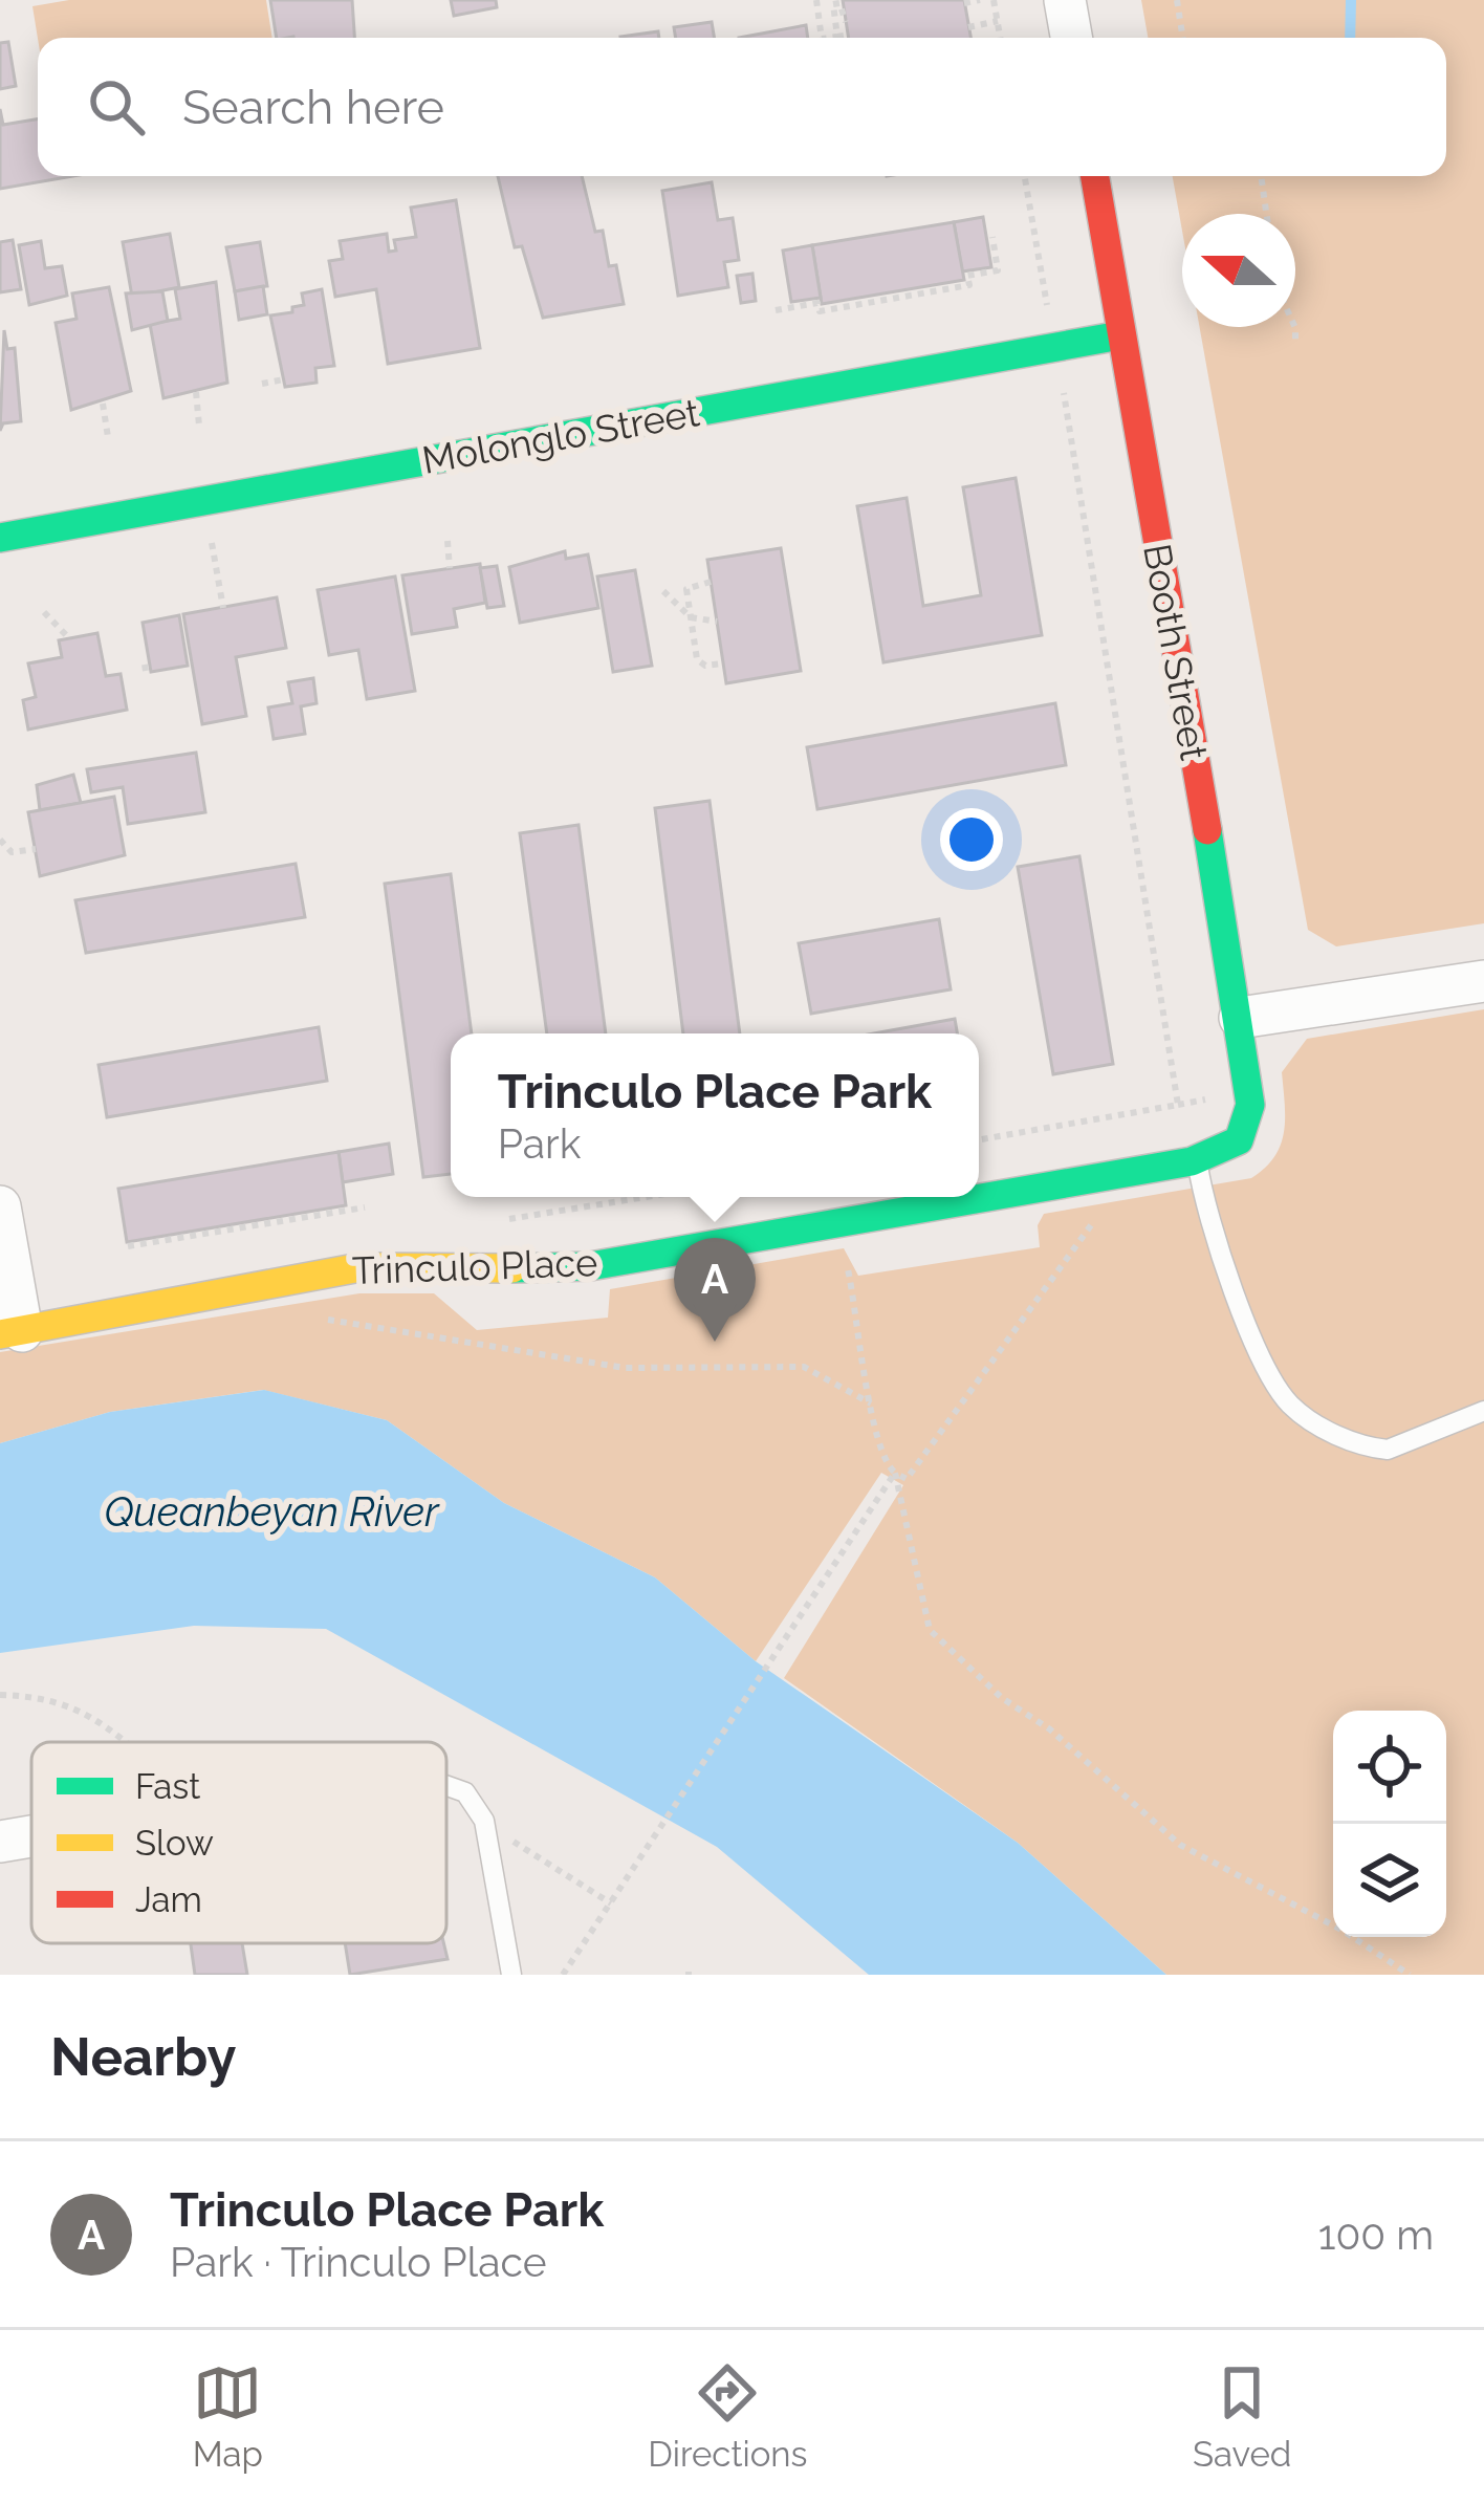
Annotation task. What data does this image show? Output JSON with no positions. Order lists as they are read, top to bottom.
{
  "streets": {
    "street": ["Molonglo Street", "Booth Street", "Trinculo Place"]
  },
  "crossings": [
    ["Molonglo Street", "Booth Street"],
    ["Booth Street", "Trinculo Place"]
  ],
  "water": ["Queanbeyan River"],
  "legend": ["Fast", "Slow", "Jam"],
  "north": "left",
  "page": {
    "search": "Search here",
    "popup": ["Trinculo Place Park", "Park"],
    "pins": "A",
    "heading": "Nearby",
    "list": [
      {
        "mark": "A",
        "name": "Trinculo Place Park",
        "note": "Park · Trinculo Place",
        "value": "100 m"
      }
    ],
    "nav": ["Map", "Directions", "Saved"]
  }
}
